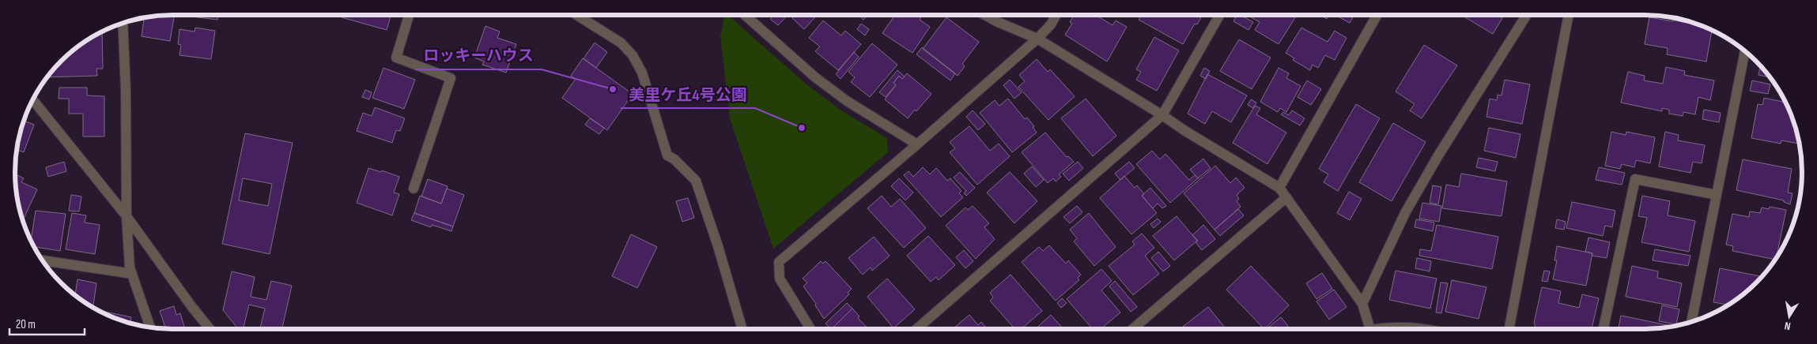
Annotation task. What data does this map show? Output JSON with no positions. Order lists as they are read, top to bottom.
{
  "places": ["ロッキーハウス", "美里ケ丘4号公園"],
  "scale_bar": "20 m",
  "north": "bottom"
}
